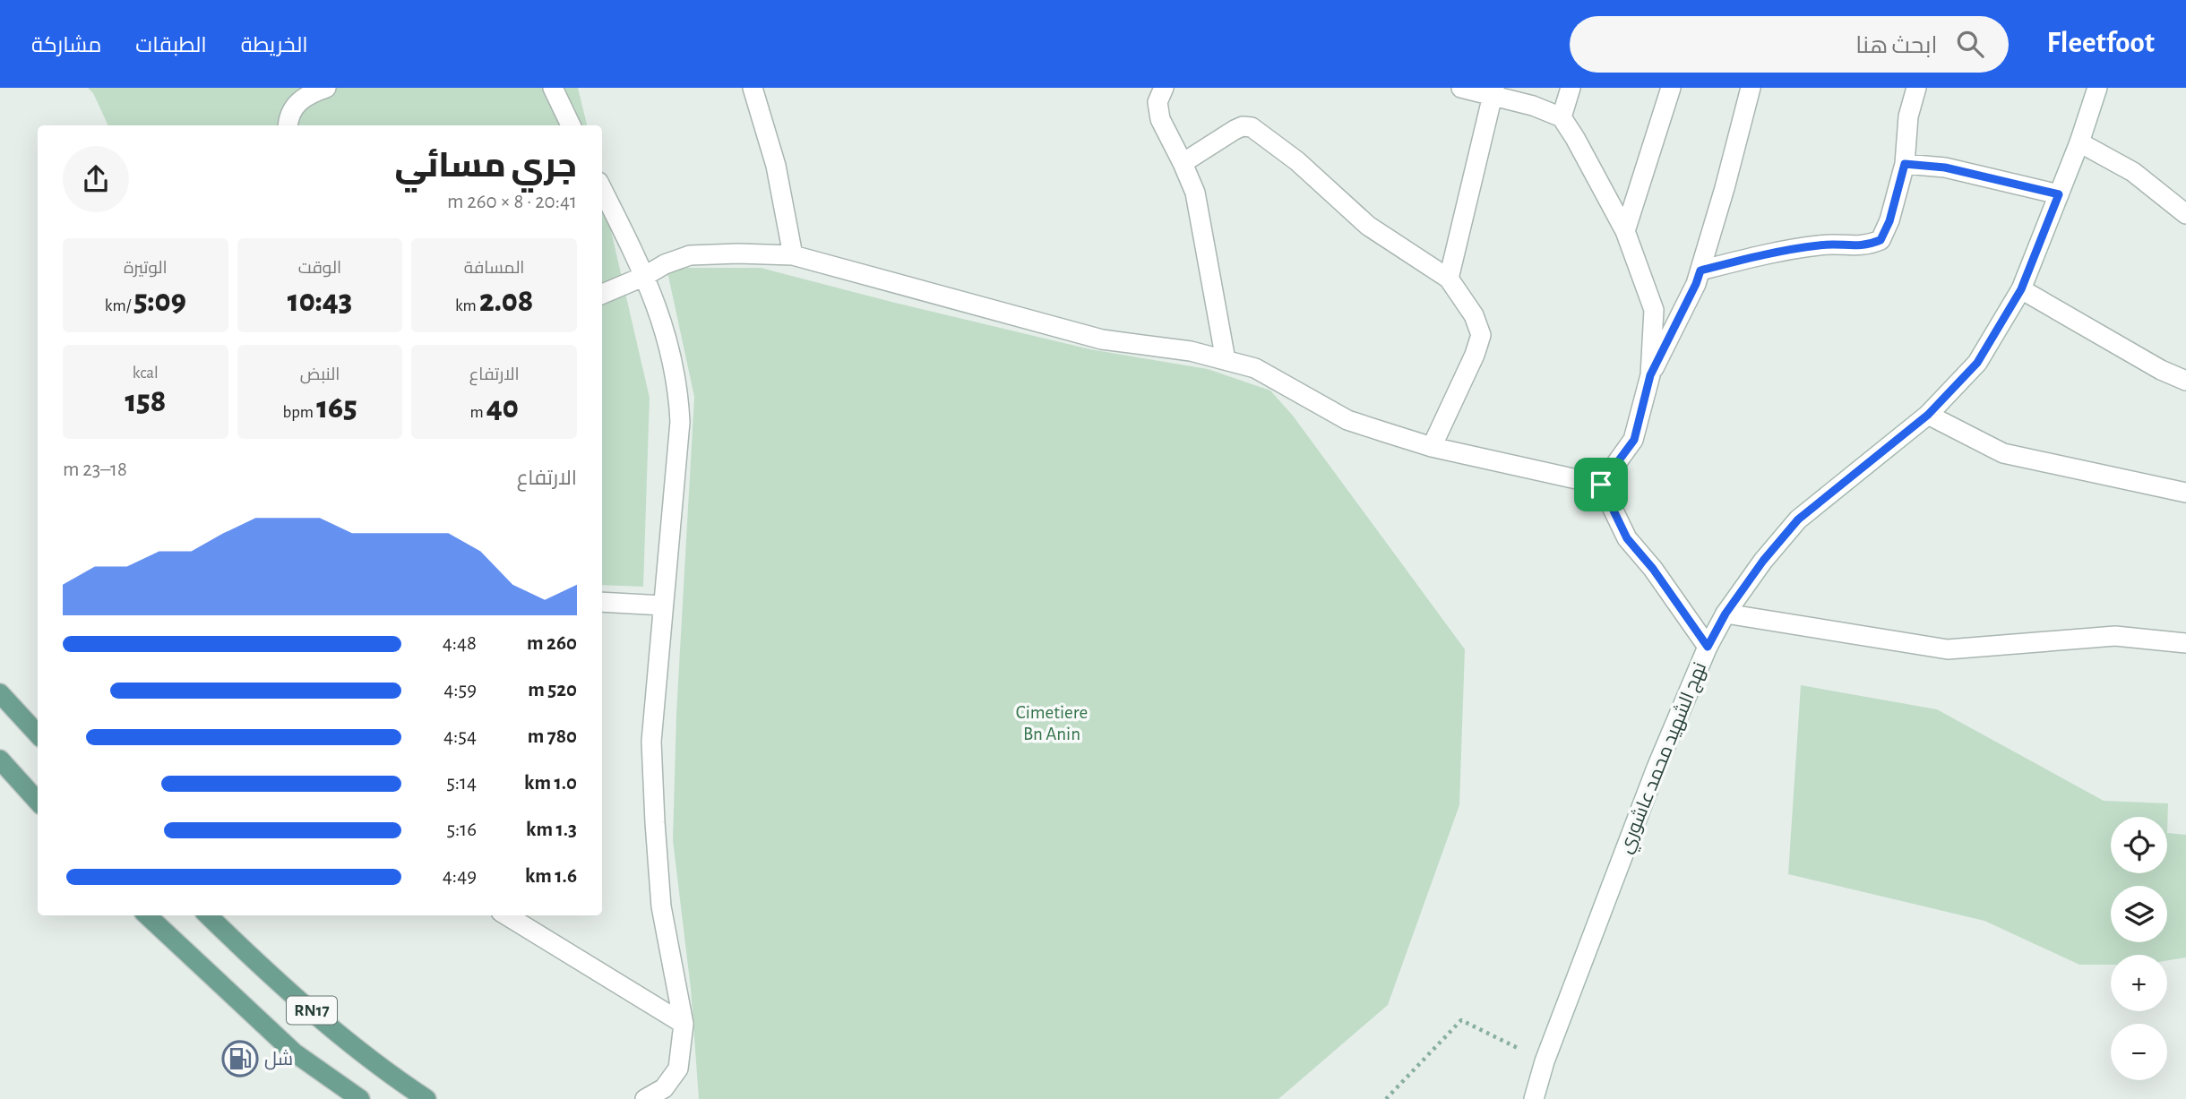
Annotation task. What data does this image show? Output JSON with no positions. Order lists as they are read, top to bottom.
{
  "streets": {
    "main road": ["RN17"],
    "street": ["نهج الشهيد محمد عاشوري"]
  },
  "parks": ["Cimetiere Bn Anin"],
  "places": {
    "fuel station": ["شل"]
  },
  "page": {
    "header": "Fleetfoot",
    "search": "ابحث هنا",
    "nav": ["الخريطة", "الطبقات", "مشاركة"],
    "heading": ["جري مسائي", "20:41 · 8 × 260 m"],
    "stats": [
      ["المسافة", "2.08 km"],
      ["الوقت", "10:43"],
      ["الوتيرة", "5:09 /km"],
      ["الارتفاع", "40 m"],
      ["النبض", "165 bpm"],
      ["kcal", "158"]
    ],
    "chart": ["الارتفاع", "18–23 m"],
    "list": [
      {
        "name": "260 m",
        "note": "4:48"
      },
      {
        "name": "520 m",
        "note": "4:59"
      },
      {
        "name": "780 m",
        "note": "4:54"
      },
      {
        "name": "1.0 km",
        "note": "5:14"
      },
      {
        "name": "1.3 km",
        "note": "5:16"
      },
      {
        "name": "1.6 km",
        "note": "4:49"
      }
    ],
    "map_buttons": ["+", "−"]
  }
}
